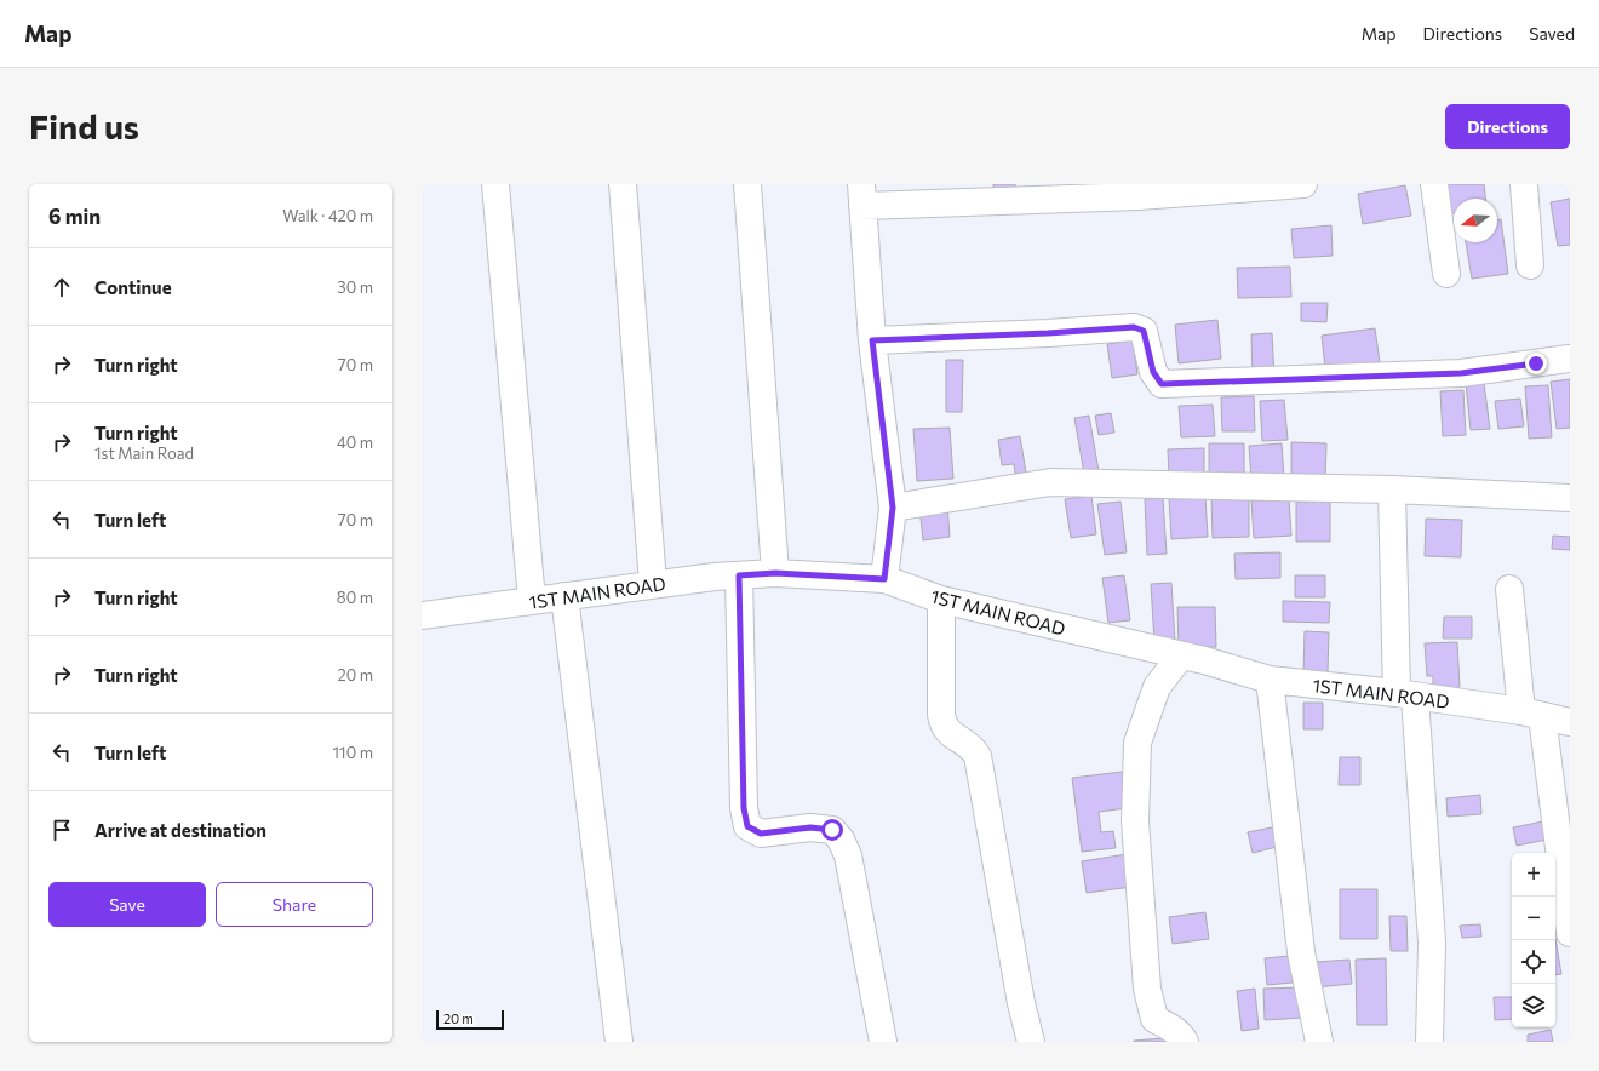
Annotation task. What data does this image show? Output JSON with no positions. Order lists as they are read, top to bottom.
{
  "streets": {
    "street": ["1ST MAIN ROAD"]
  },
  "scale_bar": "20 m",
  "north": "left",
  "page": {
    "header": "Map",
    "nav": ["Map", "Directions", "Saved"],
    "buttons": [
      "Directions",
      ["Save", "Share"]
    ],
    "title": "Find us",
    "heading": ["6 min", "Walk · 420 m"],
    "list": [
      ["Continue", "30 m"],
      ["Turn right", "70 m"],
      ["Turn right", "1st Main Road", "40 m"],
      ["Turn left", "70 m"],
      ["Turn right", "80 m"],
      ["Turn right", "20 m"],
      ["Turn left", "110 m"],
      "Arrive at destination"
    ],
    "map_buttons": ["+", "−"],
    "scale": "20 m"
  }
}
